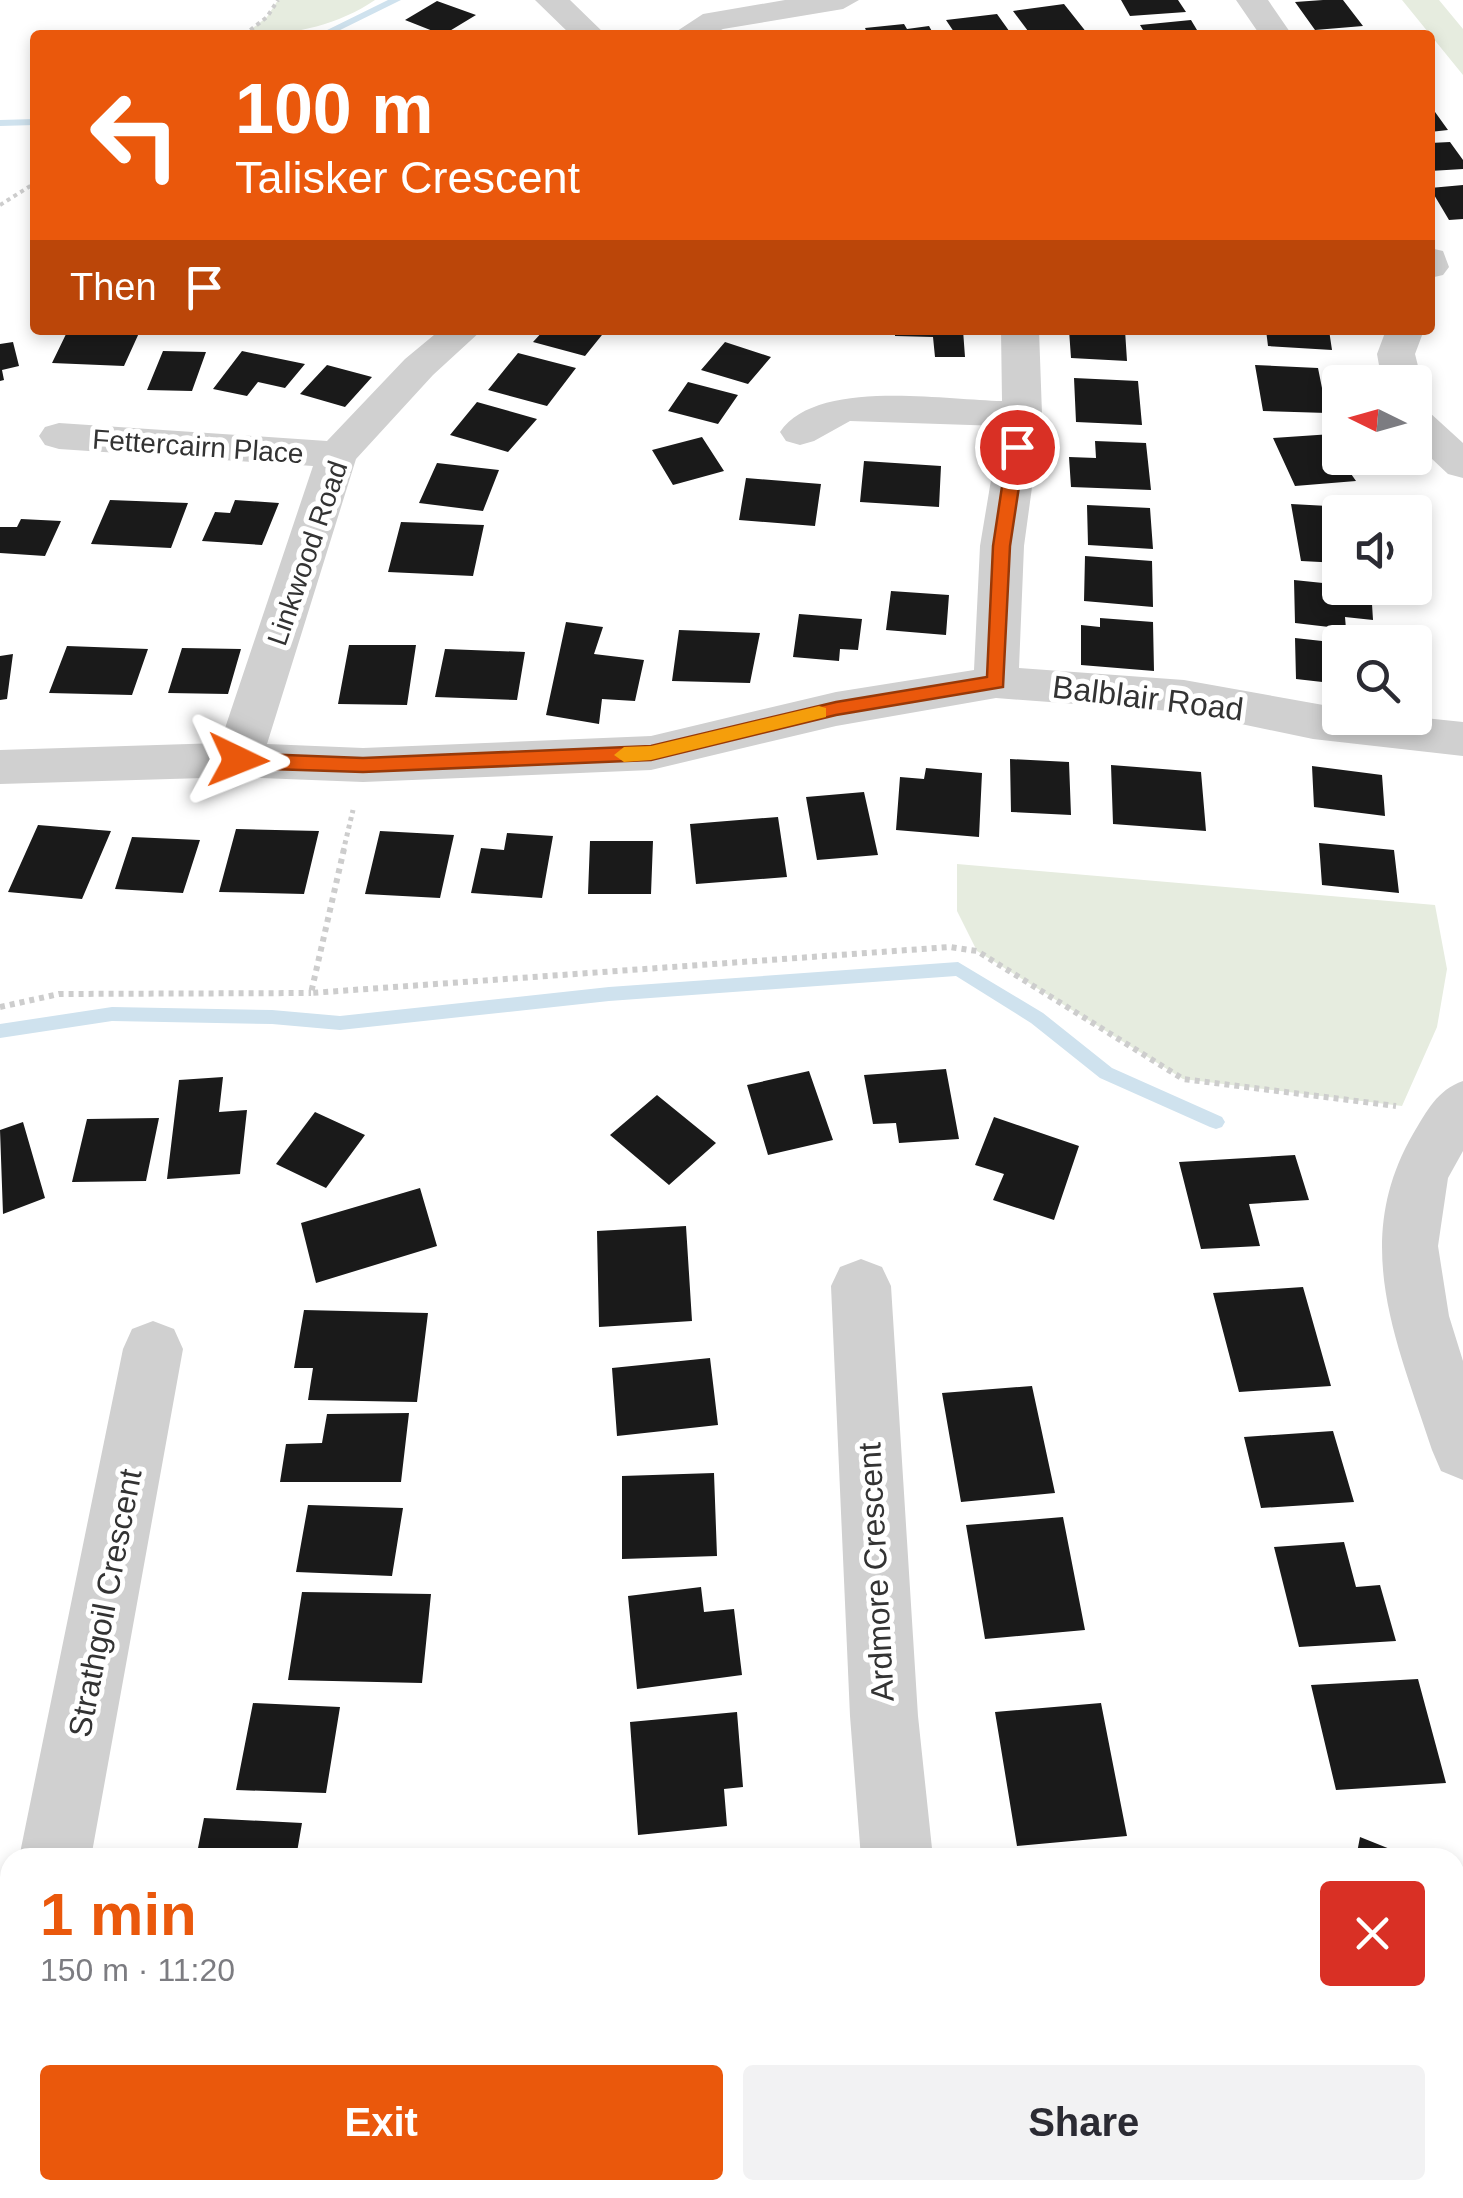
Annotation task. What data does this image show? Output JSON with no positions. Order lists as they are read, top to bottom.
{
  "streets": {
    "street": [
      "Fettercairn Place",
      "Linkwood Road",
      "Balblair Road",
      "Ardmore Crescent",
      "Strathgoil Crescent"
    ]
  },
  "crossings": [
    ["Fettercairn Place", "Linkwood Road"],
    ["Linkwood Road", "Balblair Road"]
  ],
  "north": "left",
  "page": {
    "turn": ["100 m", "Talisker Crescent"],
    "then": "Then",
    "heading": ["1 min", "150 m · 11:20"],
    "buttons": ["Exit", "Share"]
  }
}
